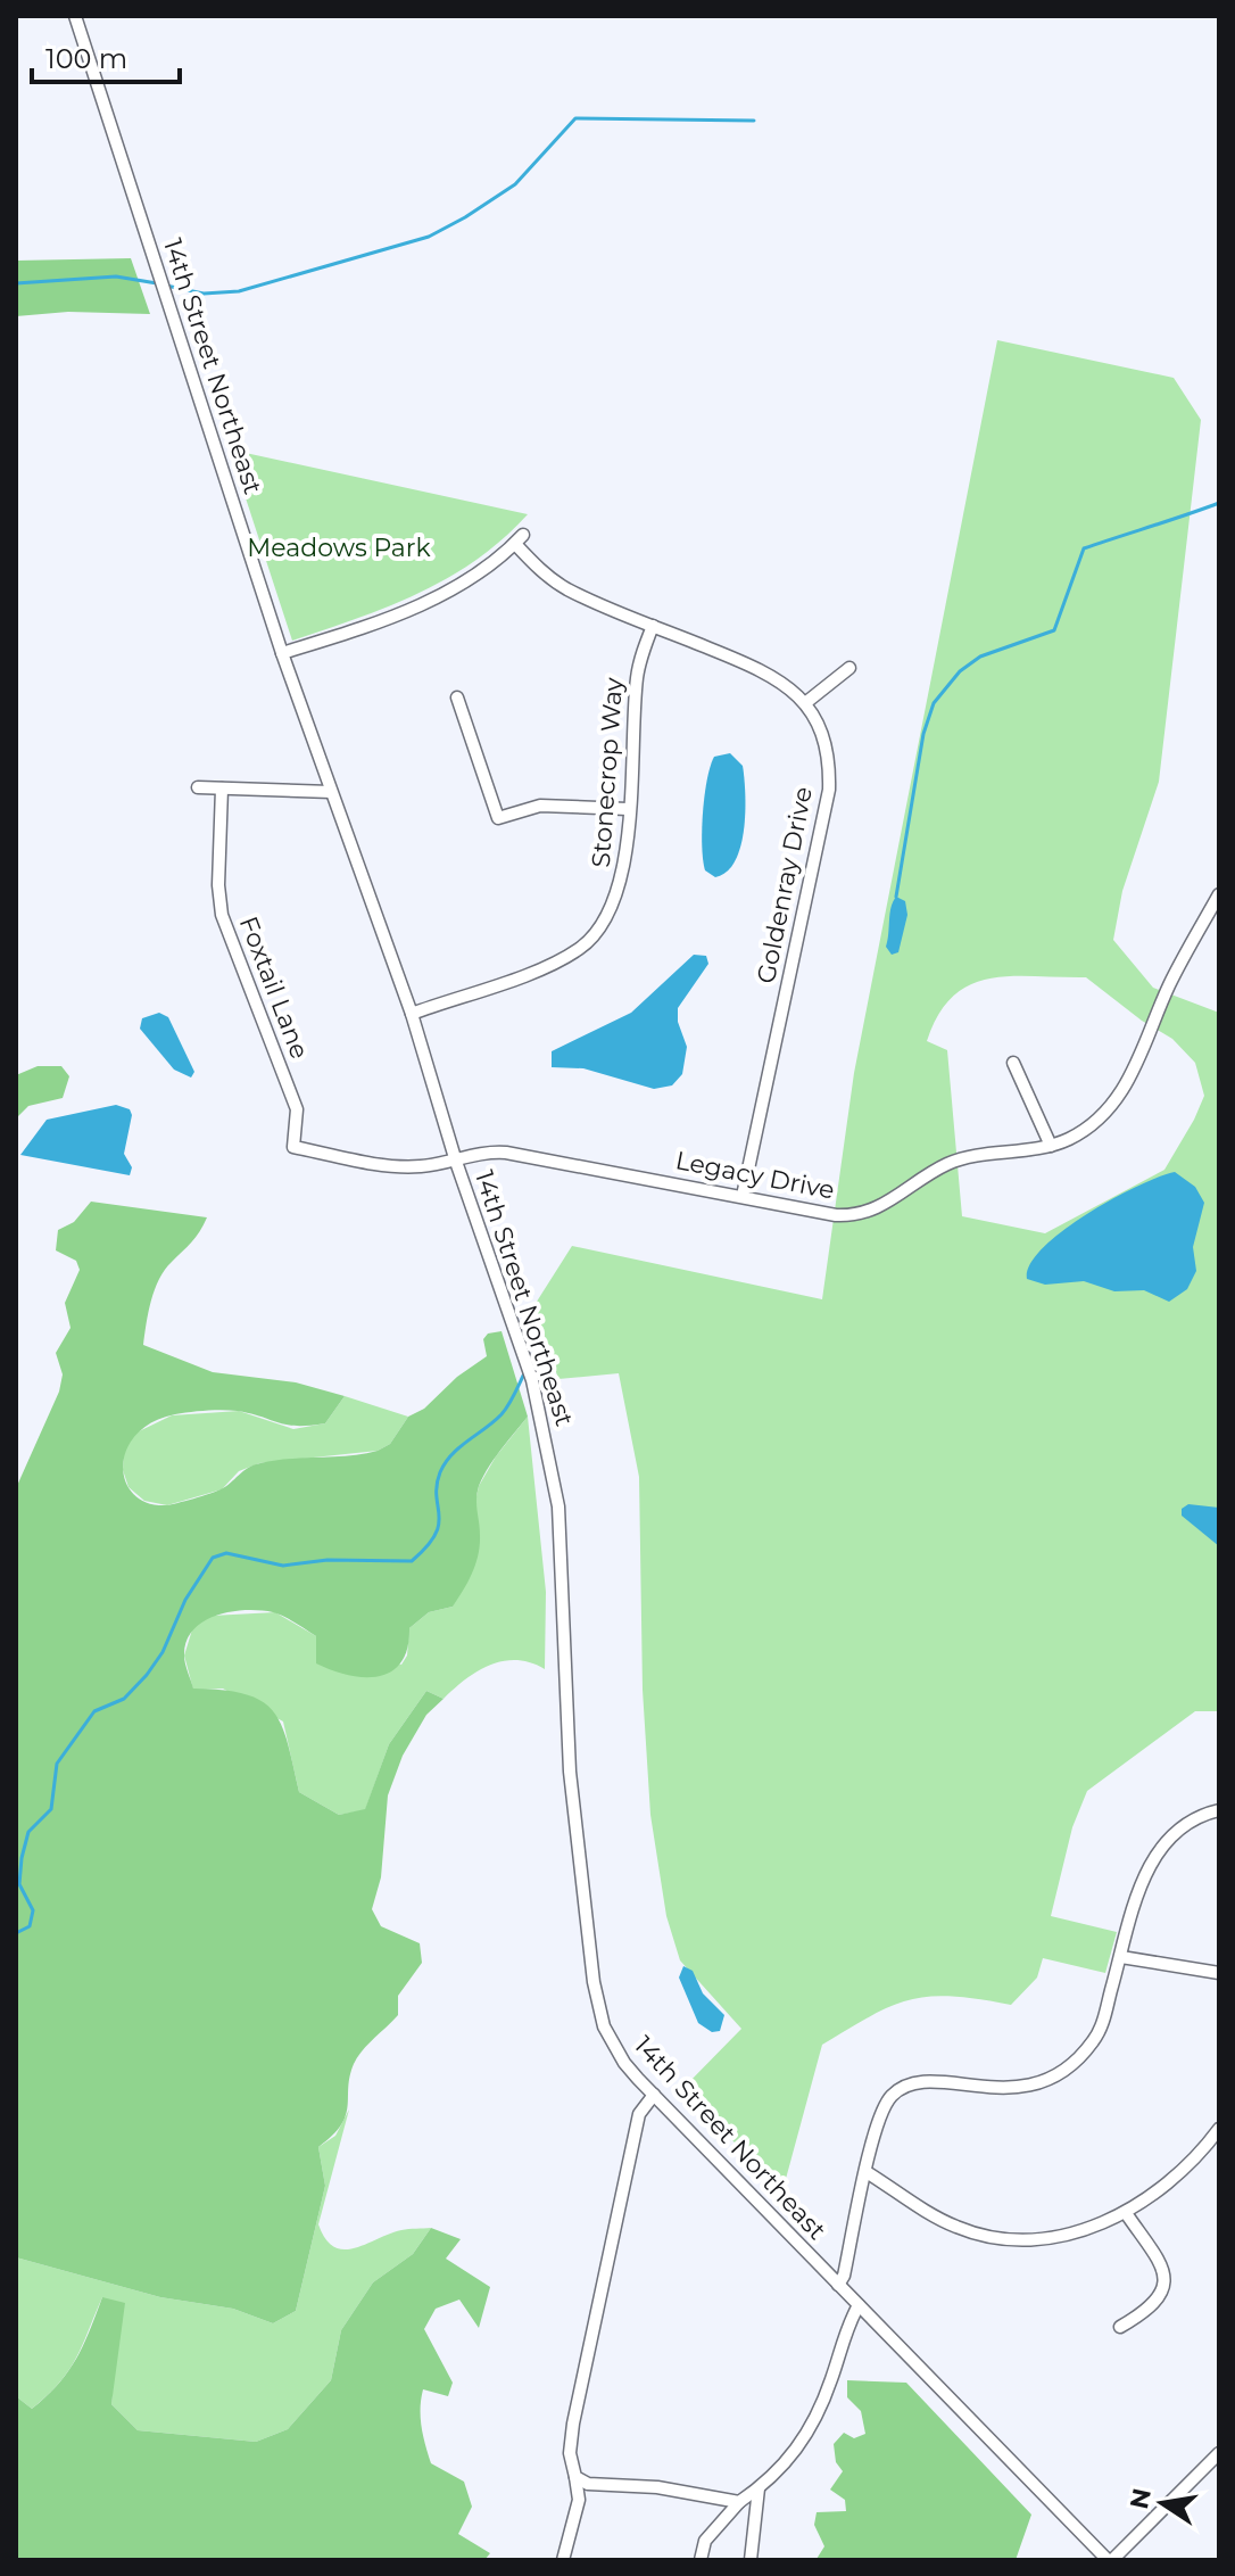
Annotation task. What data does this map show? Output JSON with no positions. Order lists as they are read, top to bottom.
{
  "streets": {
    "street": [
      "14th Street Northeast",
      "Stonecrop Way",
      "Goldenray Drive",
      "Foxtail Lane",
      "Legacy Drive"
    ]
  },
  "crossings": [
    ["14th Street Northeast", "Stonecrop Way"],
    ["14th Street Northeast", "Goldenray Drive"],
    ["14th Street Northeast", "Legacy Drive"],
    ["Stonecrop Way", "Goldenray Drive"],
    ["Goldenray Drive", "Legacy Drive"],
    ["Foxtail Lane", "Legacy Drive"]
  ],
  "parks": ["Meadows Park"],
  "scale_bar": "100 m",
  "north": "left"
}
